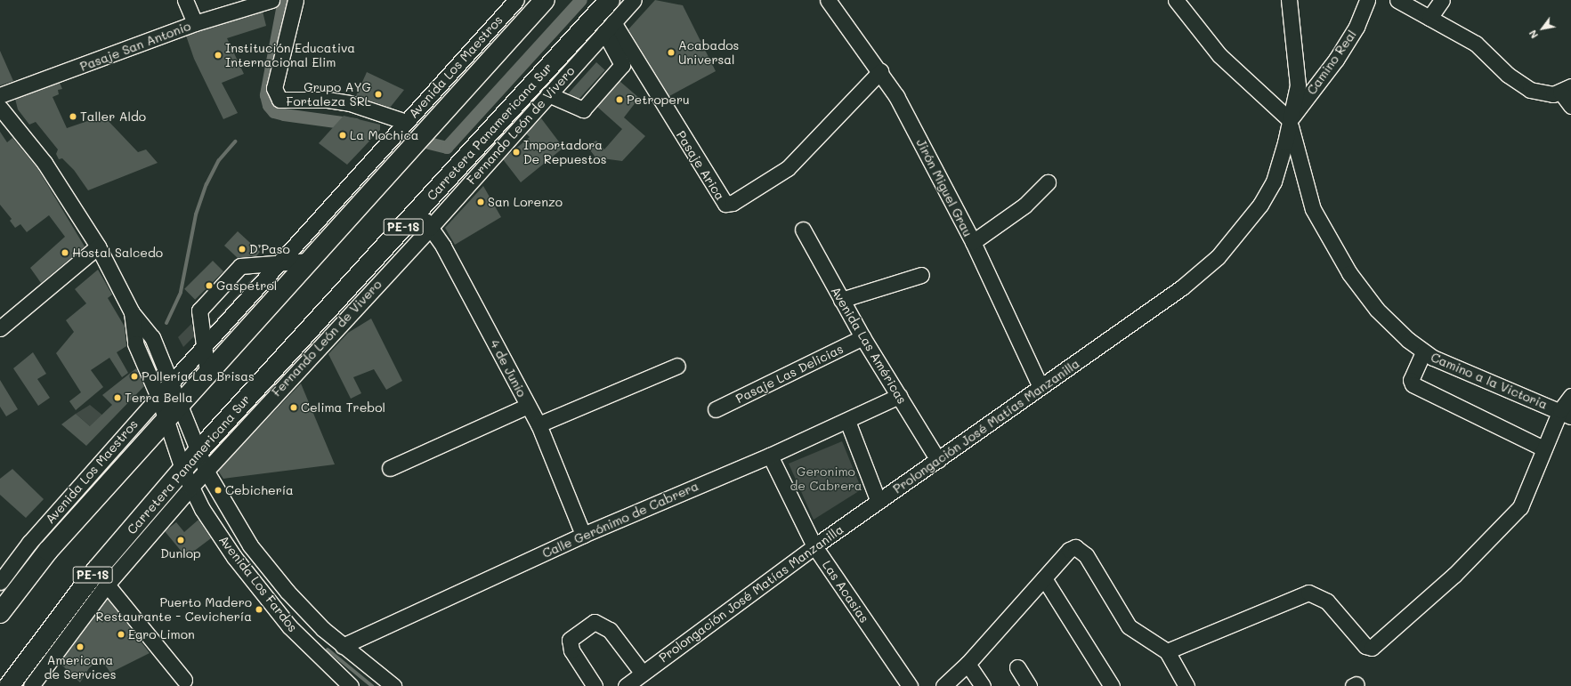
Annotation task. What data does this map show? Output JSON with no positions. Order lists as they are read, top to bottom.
{
  "streets": {
    "highway": ["Carretera Panamericana Sur", "PE-1S"],
    "street": [
      "Pasaje San Antonio",
      "Camino Real",
      "Avenida Los Maestros",
      "Fernando León de Vivero",
      "Pasaje Arica",
      "Jirón Miguel Grau",
      "Avenida Las Américas",
      "4 de Junio",
      "Pasaje Las Delicias",
      "Camino a la Victoria",
      "Prolongación José Matías Manzanilla",
      "Calle Gerónimo de Cabrera",
      "Avenida Los Fardos",
      "Las Acasias"
    ]
  },
  "crossings": [
    ["Camino Real", "Camino a la Victoria"],
    ["Camino Real", "Prolongación José Matías Manzanilla"],
    ["Fernando León de Vivero", "Pasaje Arica"],
    ["Fernando León de Vivero", "4 de Junio"],
    ["Fernando León de Vivero", "Avenida Los Fardos"],
    ["Carretera Panamericana Sur", "4 de Junio"],
    ["Carretera Panamericana Sur", "Avenida Los Fardos"],
    ["Pasaje Arica", "Jirón Miguel Grau"],
    ["Jirón Miguel Grau", "Prolongación José Matías Manzanilla"],
    ["Avenida Las Américas", "Pasaje Las Delicias"],
    ["Avenida Las Américas", "Prolongación José Matías Manzanilla"],
    ["Avenida Las Américas", "Calle Gerónimo de Cabrera"],
    ["4 de Junio", "Calle Gerónimo de Cabrera"],
    ["Camino a la Victoria", "Prolongación José Matías Manzanilla"],
    ["Prolongación José Matías Manzanilla", "Las Acasias"],
    ["Calle Gerónimo de Cabrera", "Avenida Los Fardos"],
    ["Calle Gerónimo de Cabrera", "Las Acasias"]
  ],
  "parks": ["Geronimo de Cabrera"],
  "places": [
    "Acabados Universal",
    "Institución Educativa Internacional Elim",
    "Grupo AYG Fortaleza SRL",
    "Petroperu",
    "Taller Aldo",
    "La Mochica",
    "Importadora De Repuestos",
    "San Lorenzo",
    "D’Paso",
    "Hostal Salcedo",
    "Gaspetrol",
    "Pollería Las Brisas",
    "Terra Bella",
    "Celima Trebol",
    "Cebichería",
    "Dunlop",
    "Puerto Madero Restaurante - Cevichería",
    "Egro Limon",
    "Americana de Services"
  ],
  "north": "bottom left"
}
